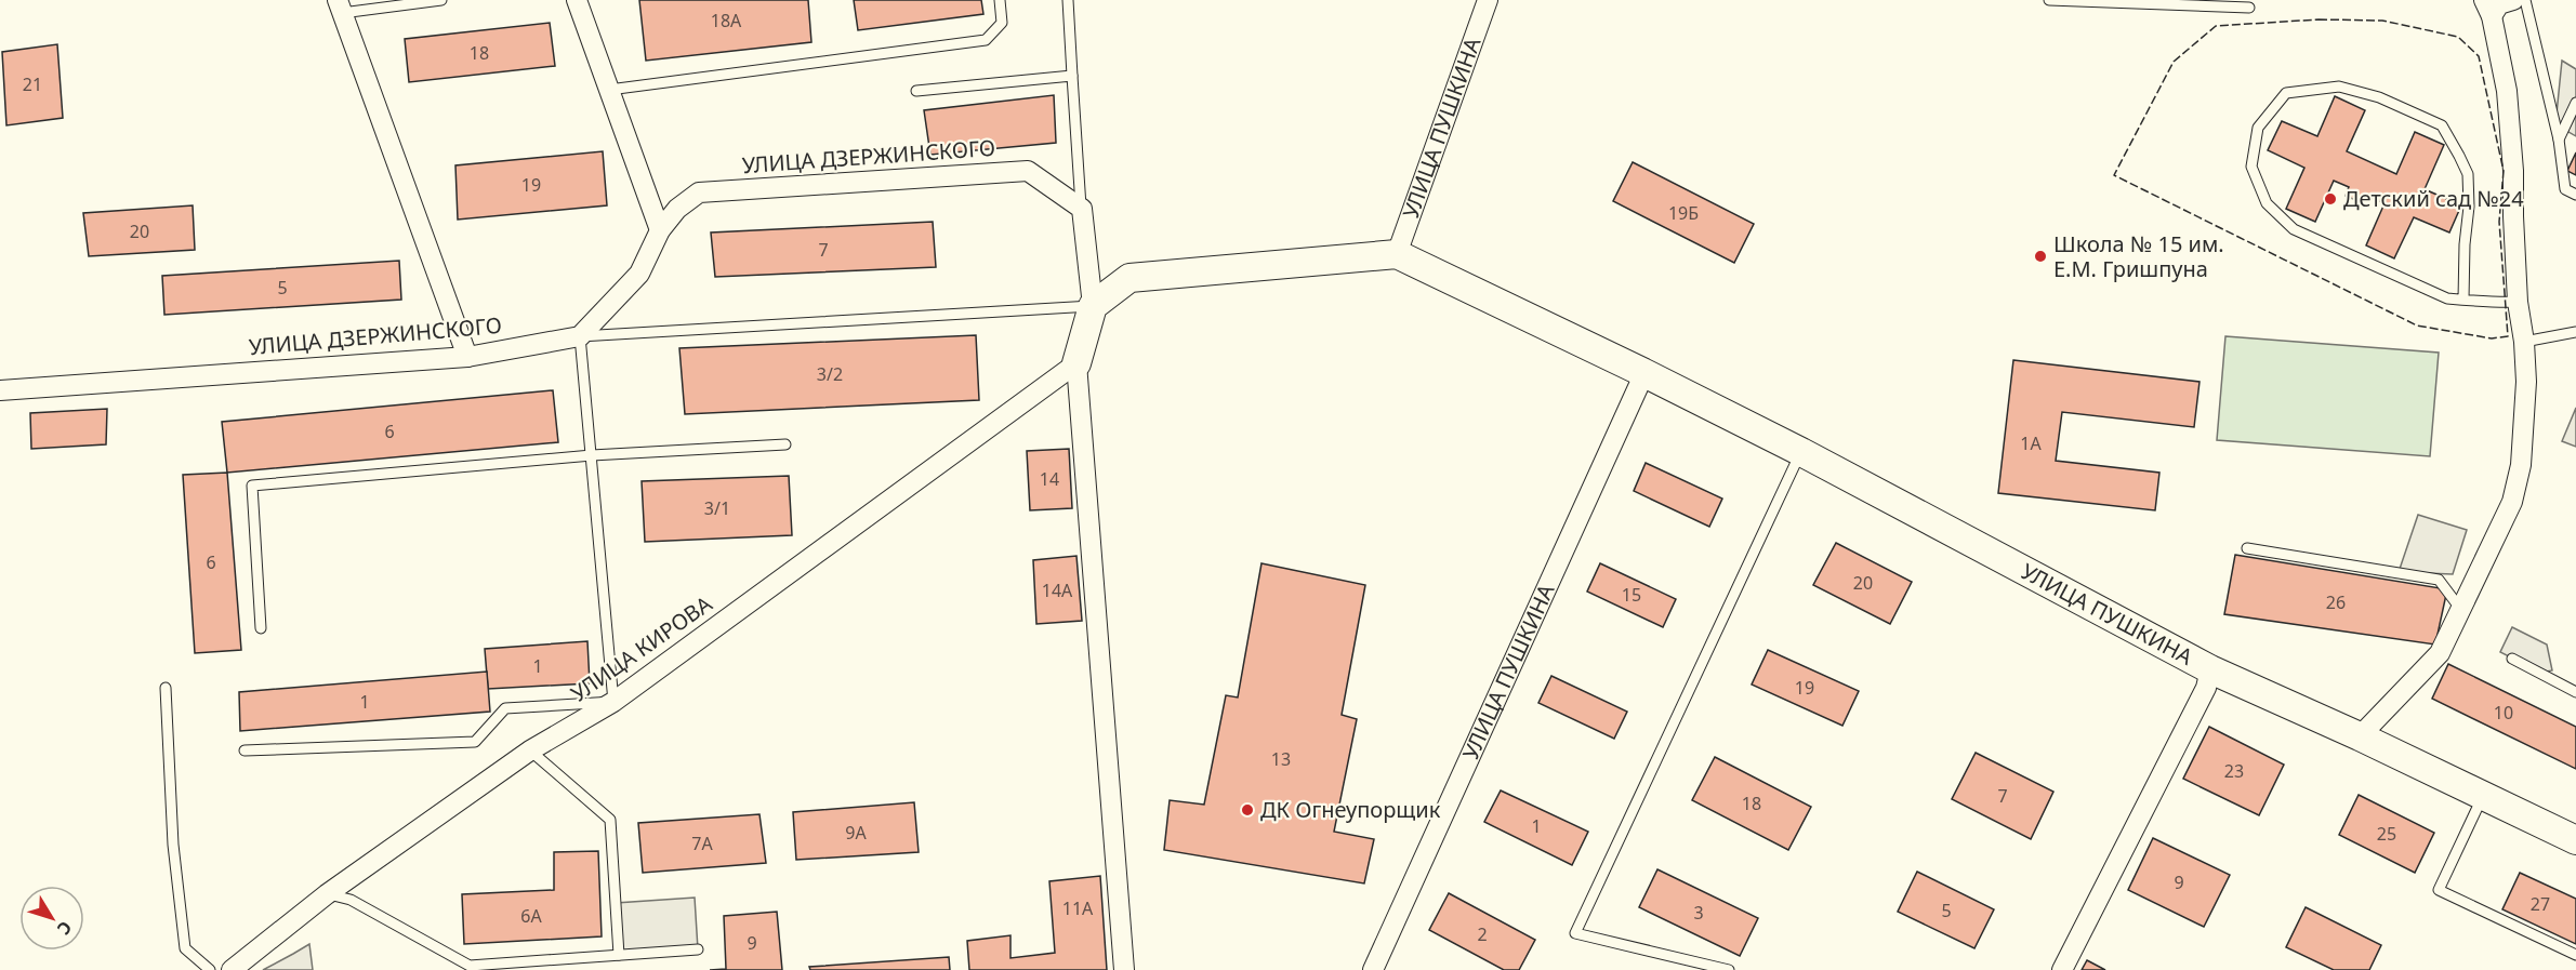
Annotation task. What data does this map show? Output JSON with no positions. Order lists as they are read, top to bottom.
{
  "streets": {
    "street": ["УЛИЦА ПУШКИНА", "УЛИЦА ДЗЕРЖИНСКОГО", "УЛИЦА КИРОВА"]
  },
  "places": ["Детский сад №24", "Школа № 15 им. Е.М. Гришпуна", "ДК Огнеупорщик"],
  "house_numbers": [
    "18А",
    "18",
    "21",
    "19",
    "19Б",
    "20",
    "7",
    "5",
    "3/2",
    "6",
    "1А",
    "14",
    "3/1",
    "6",
    "20",
    "14А",
    "15",
    "26",
    "1",
    "19",
    "1",
    "10",
    "13",
    "23",
    "7",
    "18",
    "1",
    "9А",
    "25",
    "7А",
    "9",
    "27",
    "11А",
    "5",
    "3",
    "6А",
    "2",
    "9"
  ],
  "north": "bottom right"
}
